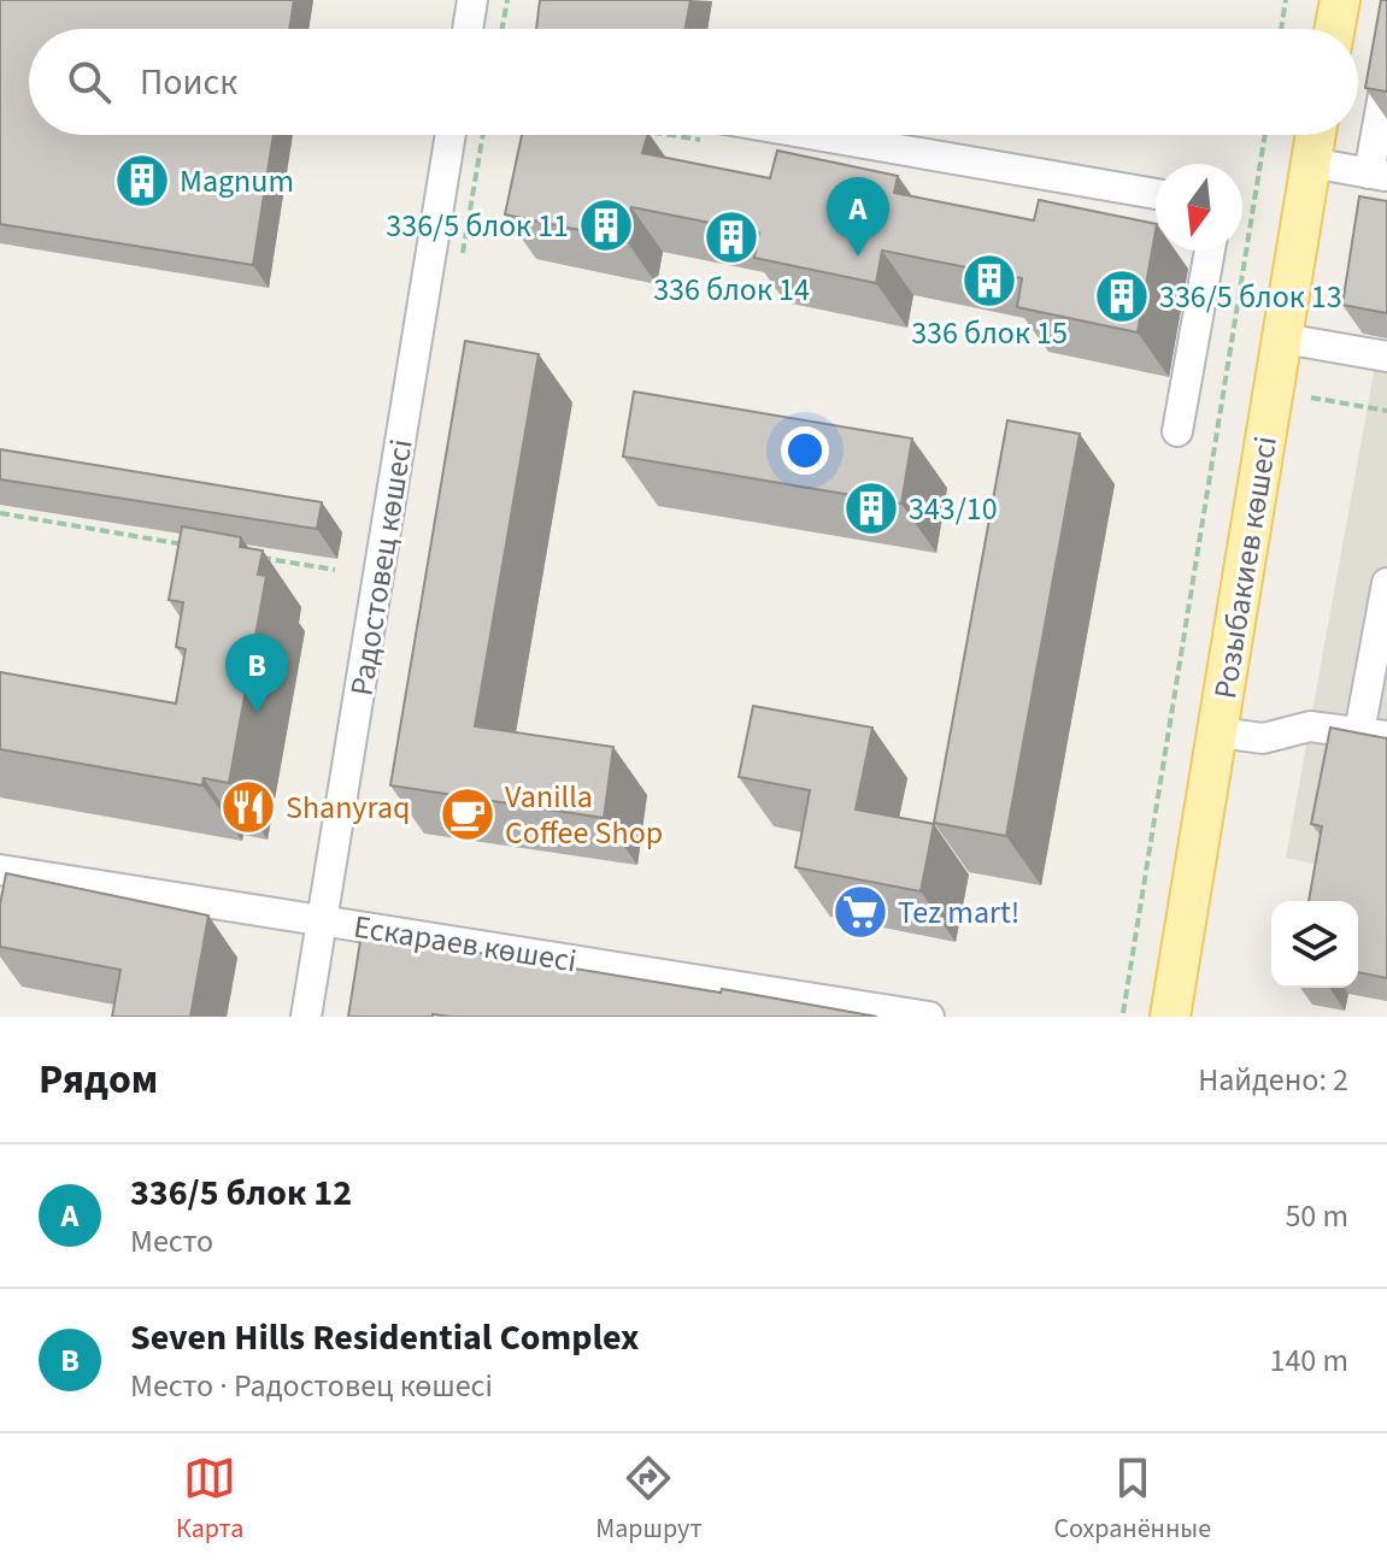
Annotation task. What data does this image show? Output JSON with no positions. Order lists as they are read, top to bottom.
{
  "streets": {
    "main road": ["Розыбакиев көшесі"],
    "street": ["Радостовец көшесі", "Ескараев көшесі"]
  },
  "crossings": [
    ["Радостовец көшесі", "Ескараев көшесі"]
  ],
  "places": {
    "building": [
      "Magnum",
      "336/5 блок 11",
      "336 блок 14",
      "336 блок 15",
      "336/5 блок 13",
      "343/10"
    ],
    "restaurant": ["Shanyraq"],
    "cafe": ["Vanilla Coffee Shop"],
    "supermarket": ["Tez mart!"]
  },
  "north": "bottom",
  "page": {
    "search": "Поиск",
    "pins": ["A", "B"],
    "heading": ["Рядом", "Найдено: 2"],
    "list": [
      {
        "mark": "A",
        "name": "336/5 блок 12",
        "note": "Место",
        "value": "50 m"
      },
      {
        "mark": "B",
        "name": "Seven Hills Residential Complex",
        "note": "Место · Радостовец көшесі",
        "value": "140 m"
      }
    ],
    "nav": ["Карта", "Маршрут", "Сохранённые"]
  }
}
